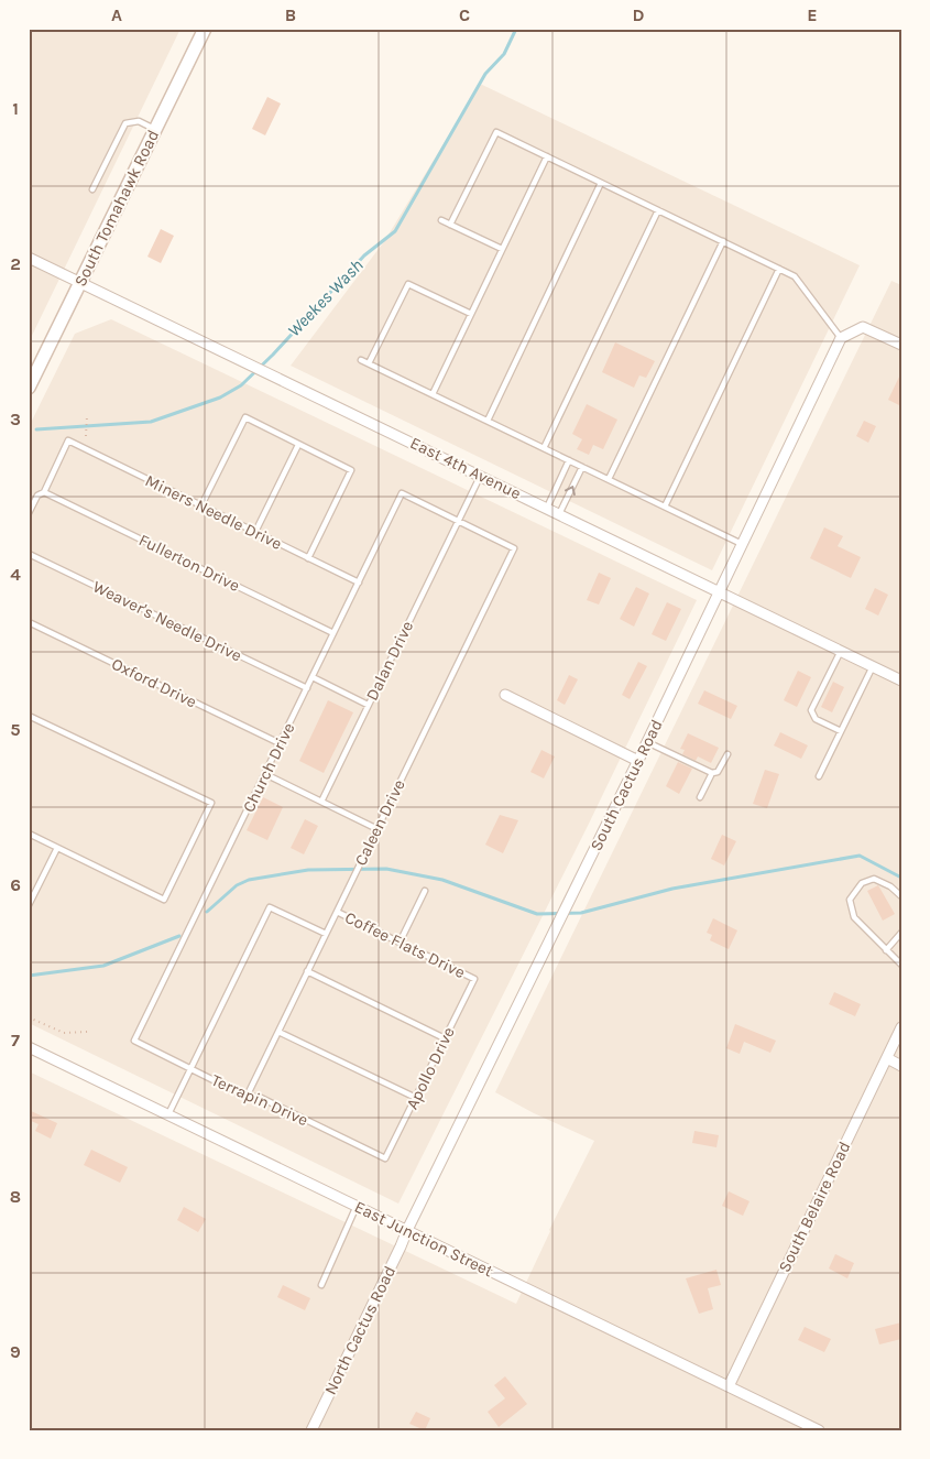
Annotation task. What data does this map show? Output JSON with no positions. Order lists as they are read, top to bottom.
{
  "streets": {
    "main road": ["South Tomahawk Road"],
    "street": [
      "East 4th Avenue",
      "South Cactus Road",
      "South Belaire Road",
      "East Junction Street",
      "North Cactus Road"
    ],
    "lane": [
      "Miners Needle Drive",
      "Fullerton Drive",
      "Weaver's Needle Drive",
      "Dalan Drive",
      "Oxford Drive",
      "Church Drive",
      "Caleen Drive",
      "Coffee Flats Drive",
      "Apollo Drive",
      "Terrapin Drive"
    ]
  },
  "crossings": [
    ["South Tomahawk Road", "East 4th Avenue"],
    ["East 4th Avenue", "Dalan Drive"],
    ["East 4th Avenue", "South Cactus Road"],
    ["Miners Needle Drive", "Fullerton Drive"],
    ["Miners Needle Drive", "Church Drive"],
    ["Fullerton Drive", "Church Drive"],
    ["Weaver's Needle Drive", "Church Drive"],
    ["Dalan Drive", "Church Drive"],
    ["Dalan Drive", "Caleen Drive"],
    ["Oxford Drive", "Church Drive"],
    ["Church Drive", "Caleen Drive"],
    ["Church Drive", "Terrapin Drive"],
    ["South Cactus Road", "East Junction Street"],
    ["South Cactus Road", "North Cactus Road"],
    ["Caleen Drive", "Coffee Flats Drive"],
    ["Caleen Drive", "Terrapin Drive"],
    ["Coffee Flats Drive", "Apollo Drive"],
    ["Apollo Drive", "Terrapin Drive"],
    ["South Belaire Road", "East Junction Street"],
    ["East Junction Street", "North Cactus Road"]
  ],
  "water": ["Weekes Wash"],
  "grid": {
    "columns": [
      "A",
      "B",
      "C",
      "D",
      "E"
    ],
    "rows": [
      "1",
      "2",
      "3",
      "4",
      "5",
      "6",
      "7",
      "8",
      "9"
    ]
  }
}
